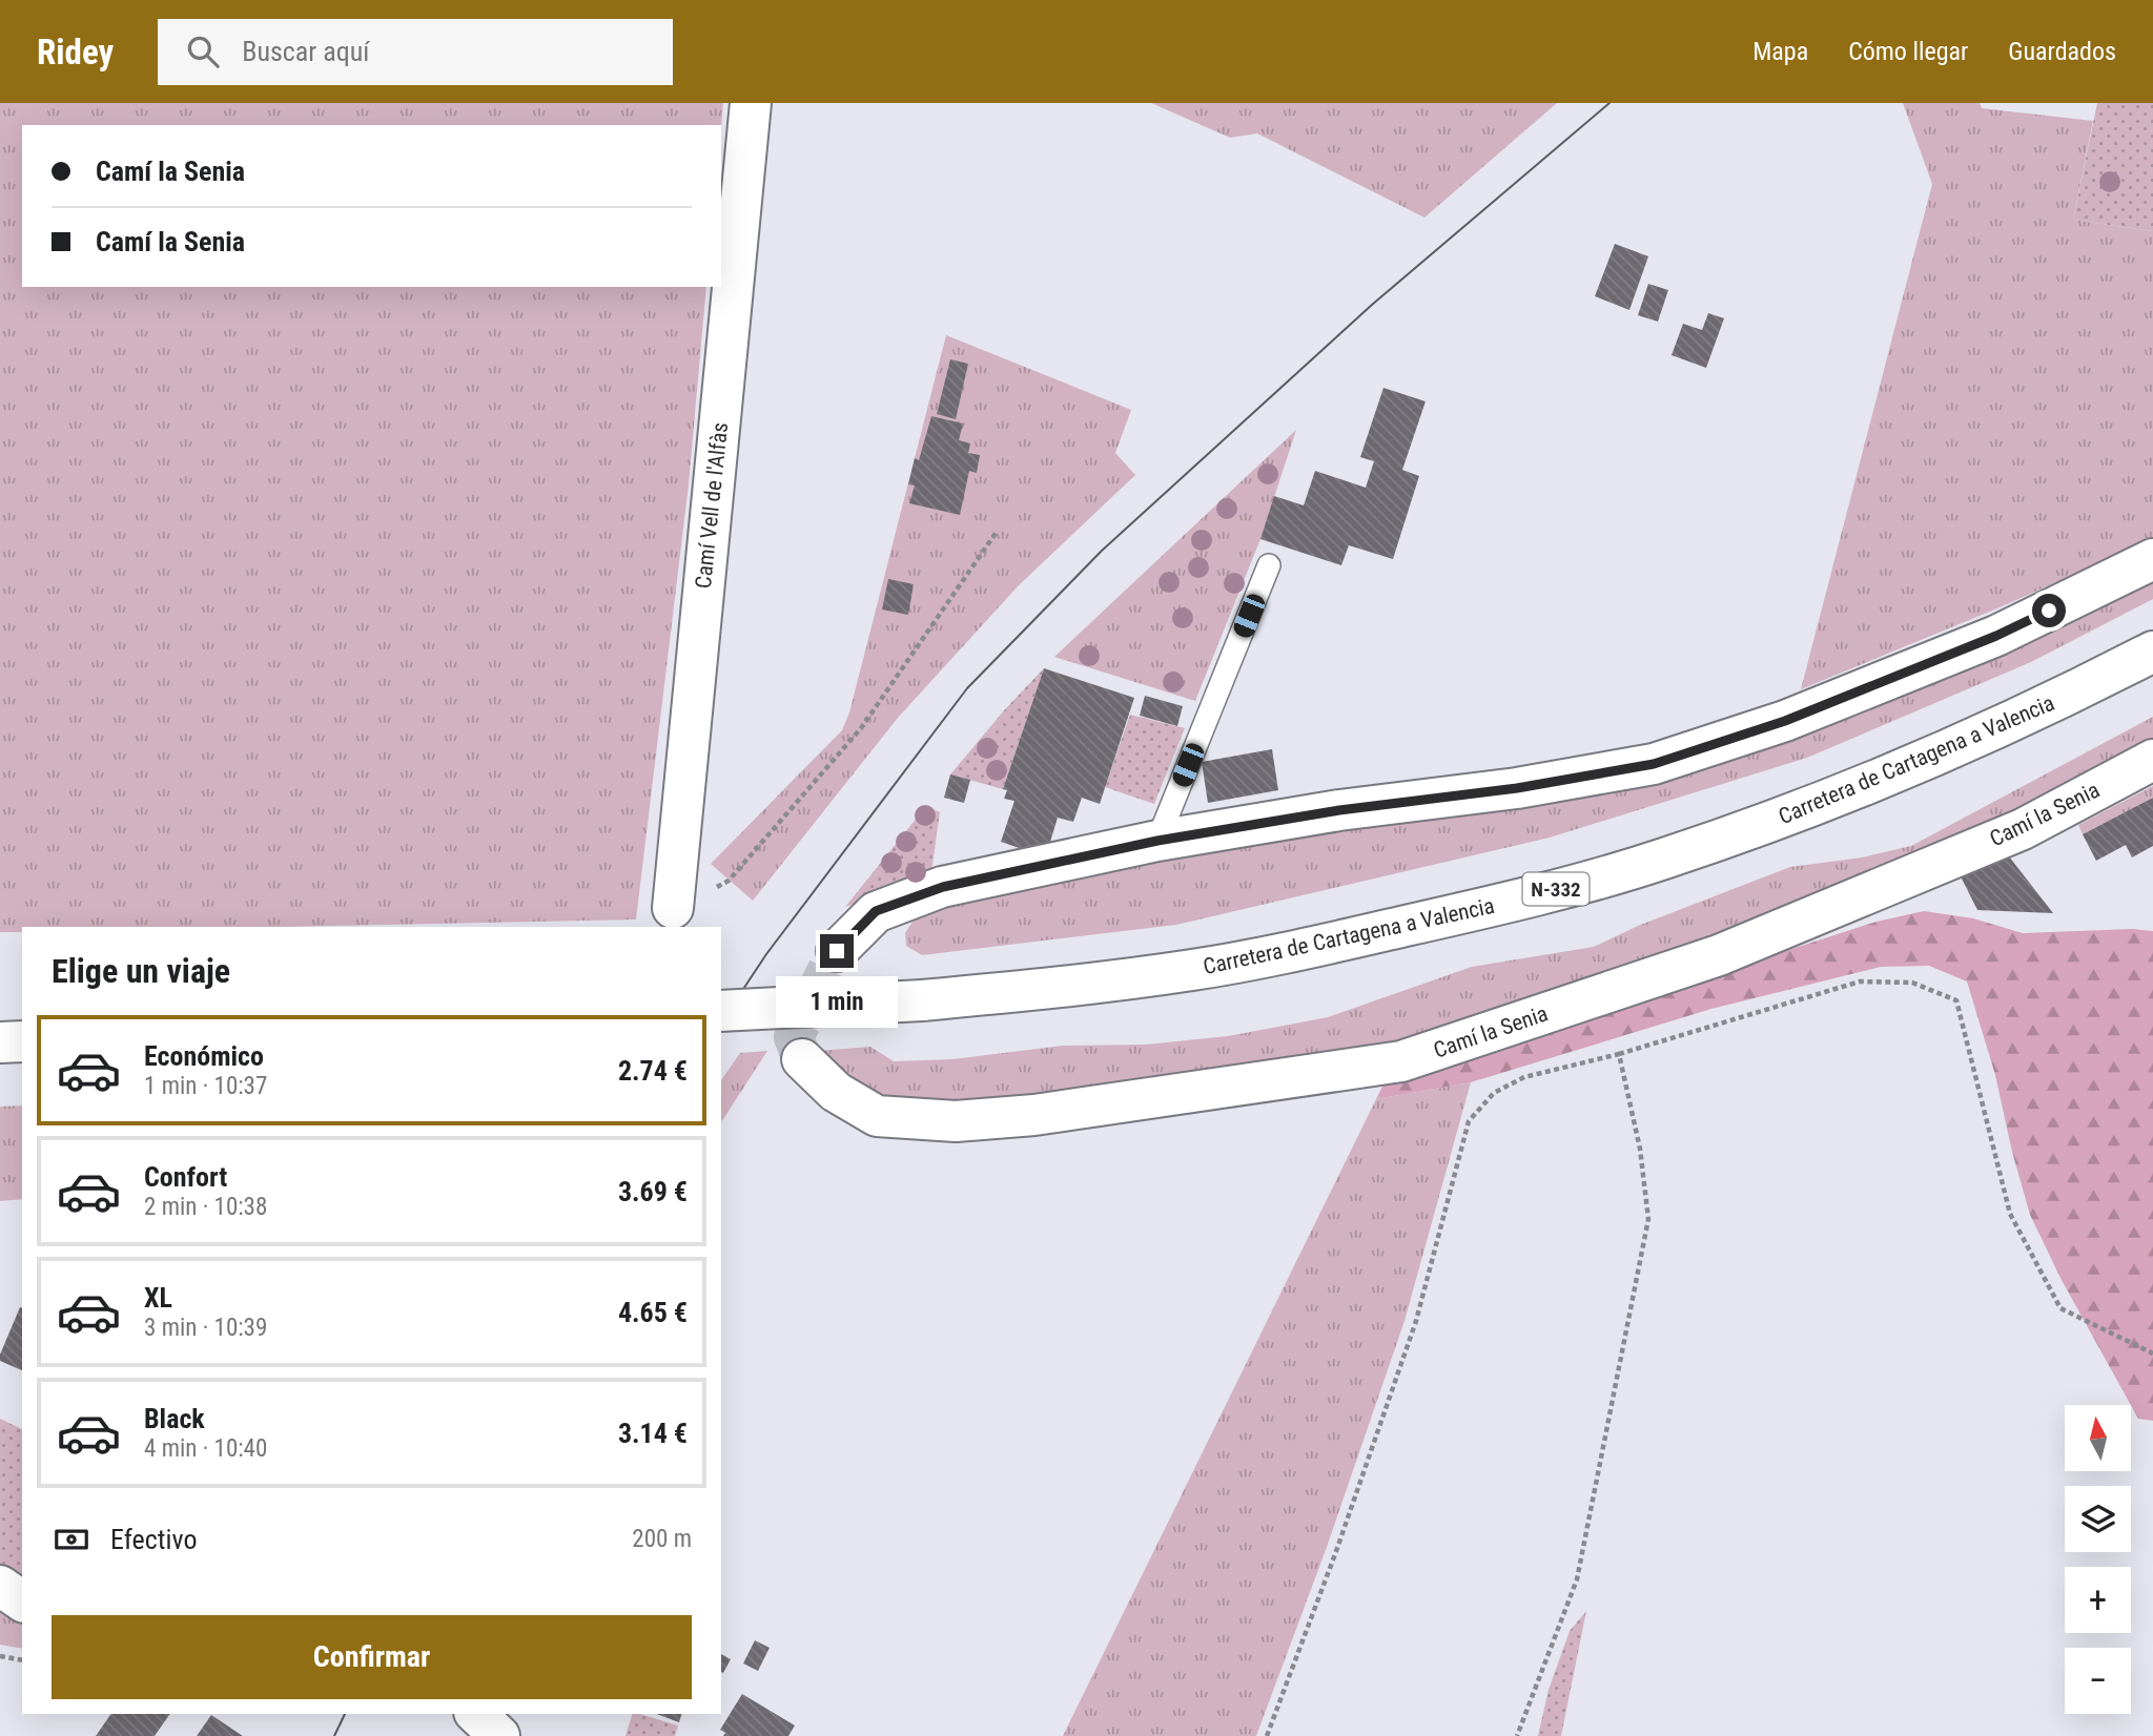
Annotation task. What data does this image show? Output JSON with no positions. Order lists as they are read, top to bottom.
{
  "streets": {
    "main road": [
      "Camí Vell de l'Alfàs",
      "Carretera de Cartagena a Valencia",
      "Camí la Senia",
      "N-332"
    ]
  },
  "north": "top",
  "page": {
    "header": "Ridey",
    "search": "Buscar aquí",
    "nav": ["Mapa", "Cómo llegar", "Guardados"],
    "banner": ["Camí la Senia", "Camí la Senia"],
    "heading": "Elige un viaje",
    "bubble": "1 min",
    "list": [
      {
        "name": "Económico",
        "note": "1 min · 10:37",
        "value": "2.74 €"
      },
      {
        "name": "Confort",
        "note": "2 min · 10:38",
        "value": "3.69 €"
      },
      {
        "name": "XL",
        "note": "3 min · 10:39",
        "value": "4.65 €"
      },
      {
        "name": "Black",
        "note": "4 min · 10:40",
        "value": "3.14 €"
      }
    ],
    "map_buttons": ["+", "−"],
    "pay": ["Efectivo", "200 m"],
    "buttons": "Confirmar"
  }
}
